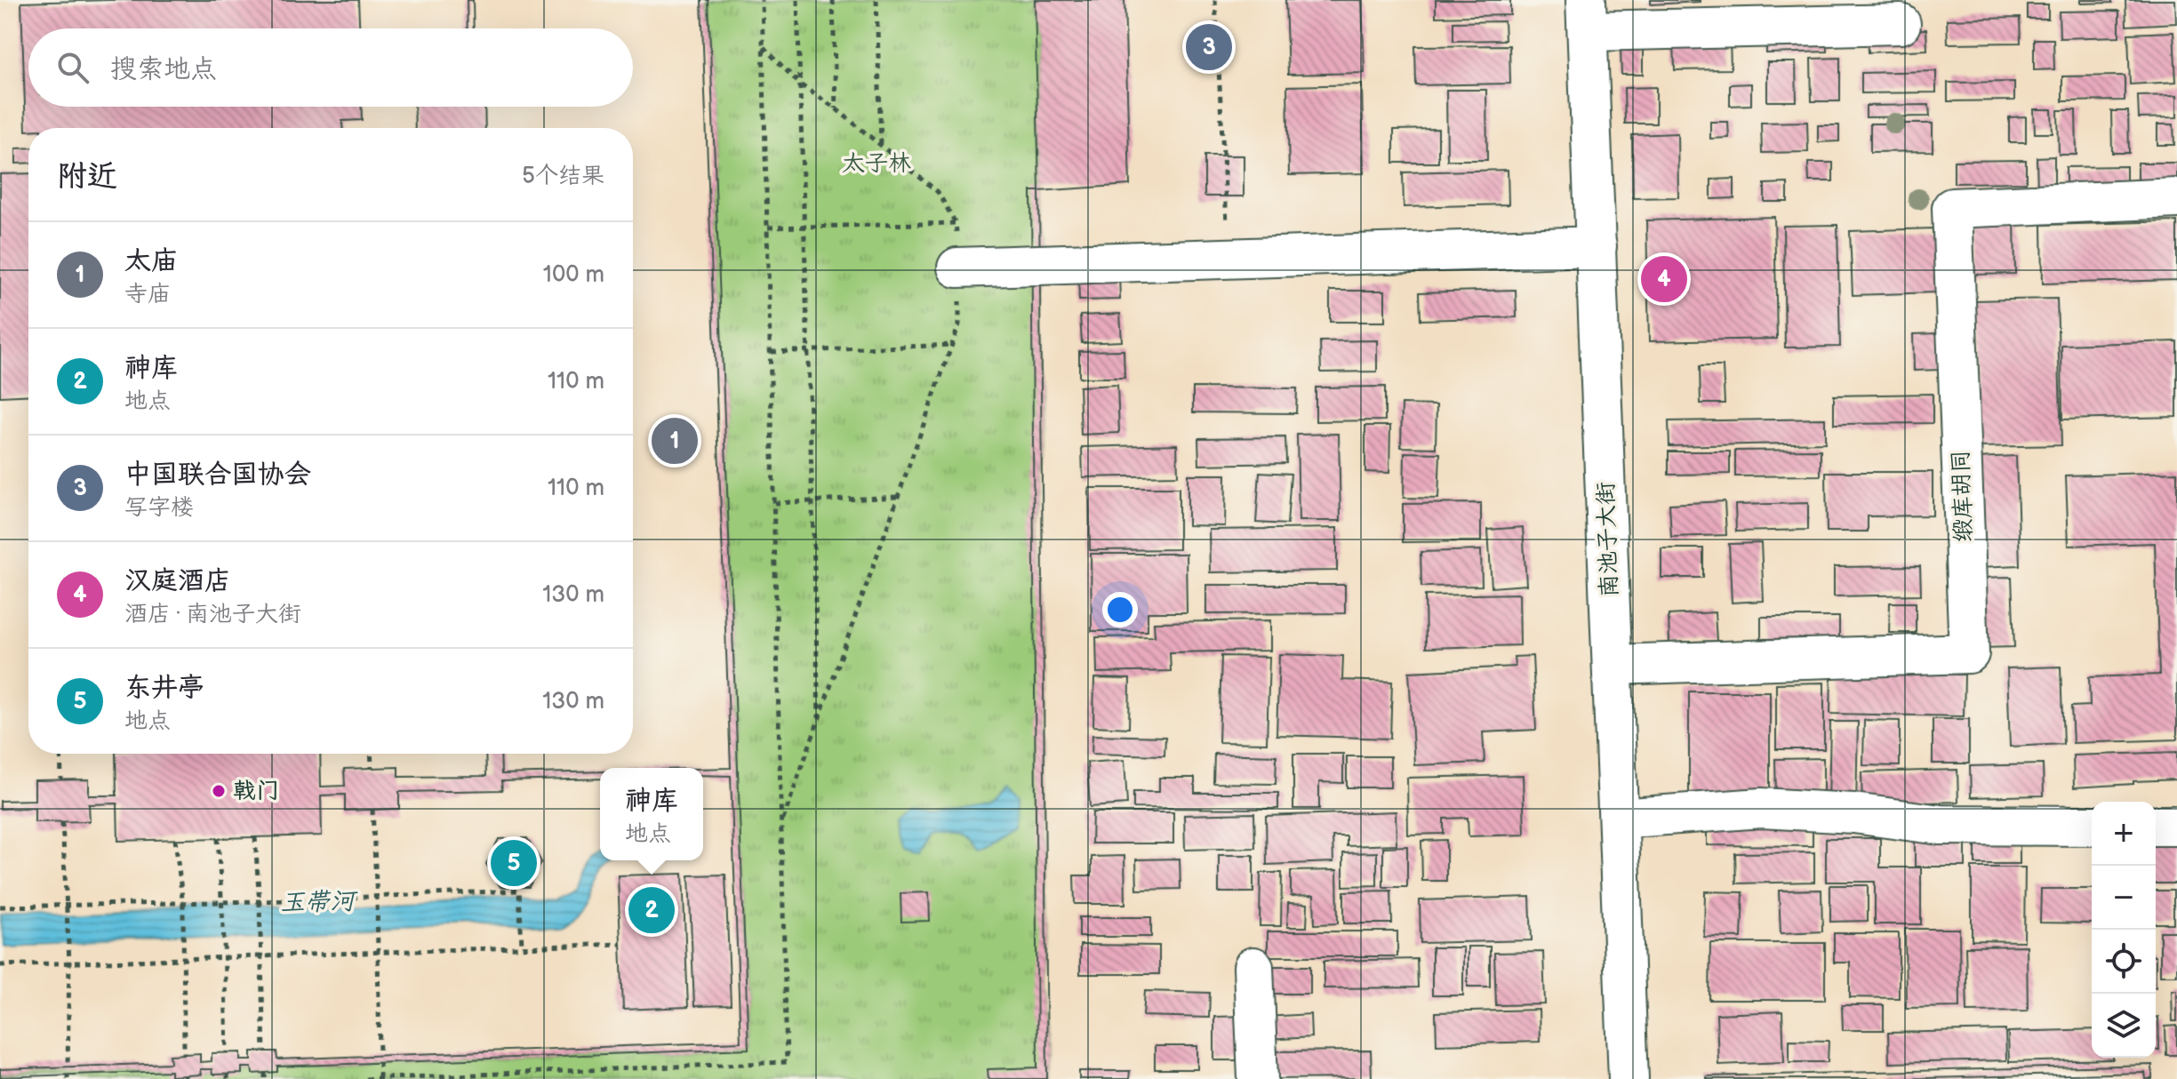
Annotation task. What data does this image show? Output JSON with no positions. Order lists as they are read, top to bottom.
{
  "streets": {
    "street": ["缎库胡同", "南池子大街"]
  },
  "crossings": [
    ["缎库胡同", "南池子大街"]
  ],
  "water": ["玉带河"],
  "parks": ["太子林"],
  "places": ["戟门"],
  "page": {
    "pins": [
      "3",
      "4",
      "1",
      "5",
      "2"
    ],
    "search": "搜索地点",
    "heading": ["附近", "5个结果"],
    "list": [
      {
        "mark": "1",
        "name": "太庙",
        "note": "寺庙",
        "value": "100 m"
      },
      {
        "mark": "2",
        "name": "神库",
        "note": "地点",
        "value": "110 m"
      },
      {
        "mark": "3",
        "name": "中国联合国协会",
        "note": "写字楼",
        "value": "110 m"
      },
      {
        "mark": "4",
        "name": "汉庭酒店",
        "note": "酒店 · 南池子大街",
        "value": "130 m"
      },
      {
        "mark": "5",
        "name": "东井亭",
        "note": "地点",
        "value": "130 m"
      }
    ],
    "popup": ["神库", "地点"],
    "map_buttons": ["+", "−"]
  }
}
